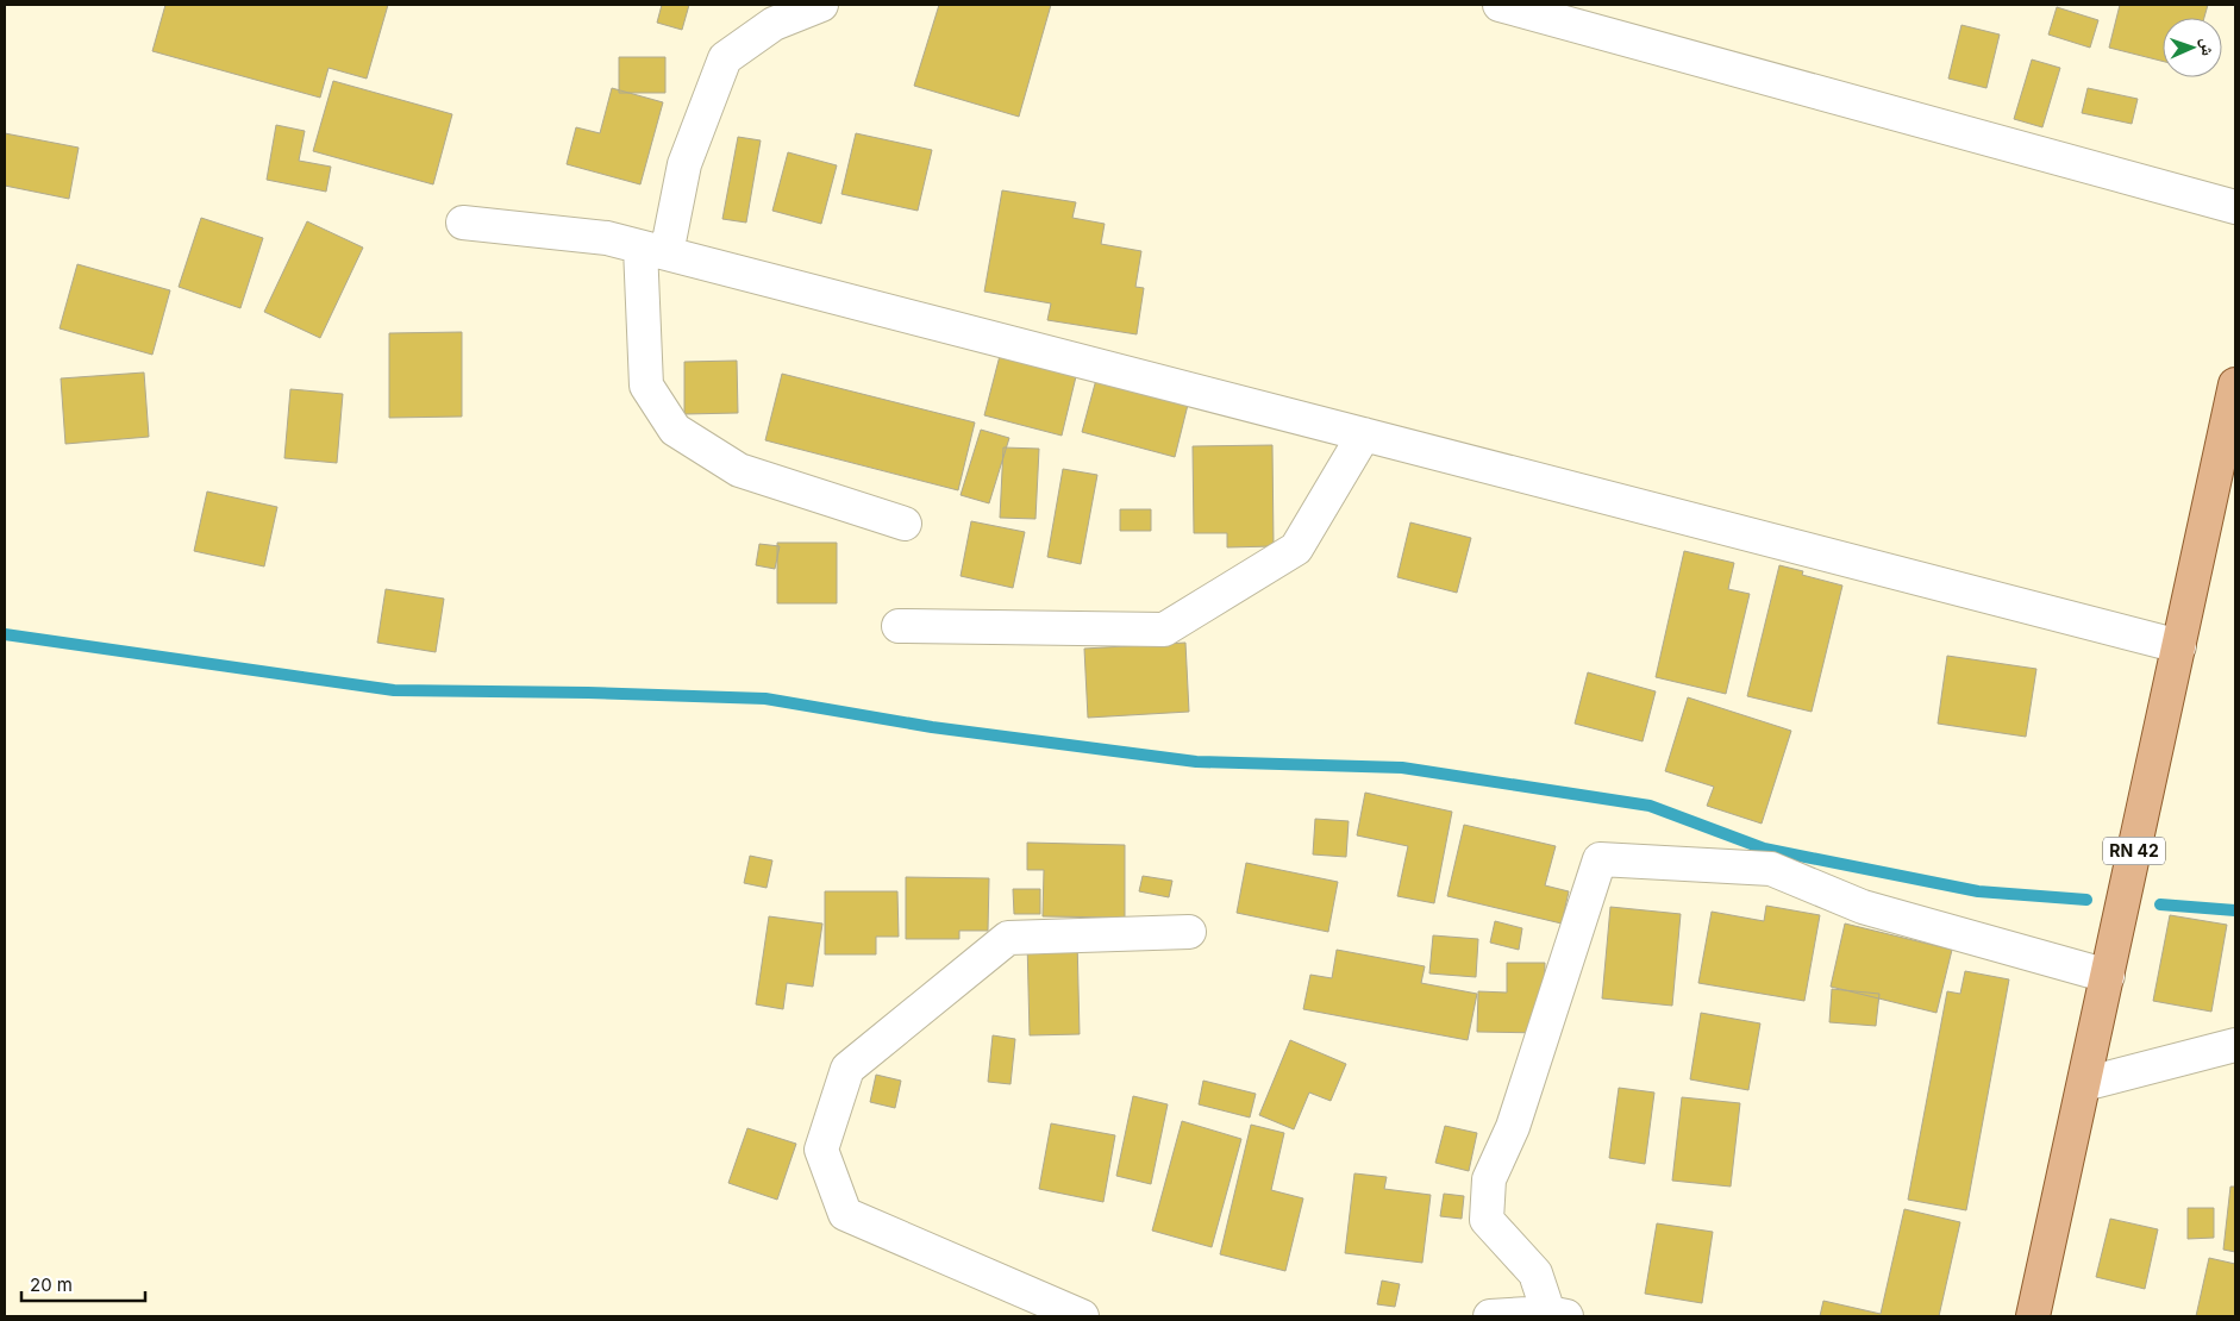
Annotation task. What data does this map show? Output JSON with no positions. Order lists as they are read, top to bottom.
{
  "streets": {
    "main road": ["RN 42"]
  },
  "scale_bar": "20 m",
  "north": "right"
}
